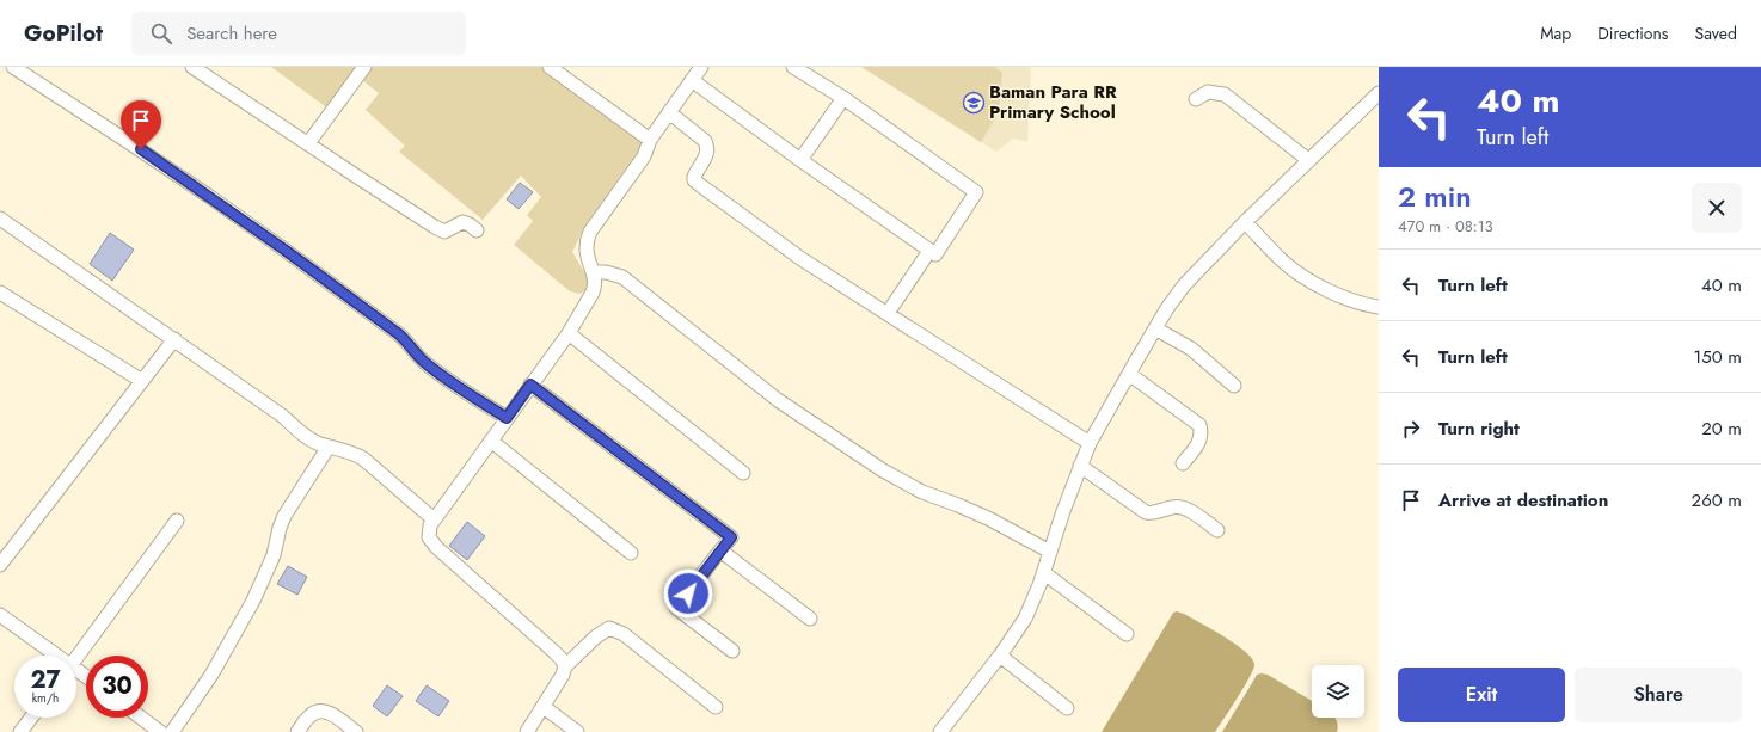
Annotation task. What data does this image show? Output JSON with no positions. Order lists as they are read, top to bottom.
{
  "places": {
    "school or university": ["Baman Para RR Primary School"]
  },
  "page": {
    "header": "GoPilot",
    "search": "Search here",
    "nav": ["Map", "Directions", "Saved"],
    "turn": ["40 m", "Turn left"],
    "heading": ["2 min", "470 m · 08:13"],
    "list": [
      {
        "name": "Turn left",
        "value": "40 m"
      },
      {
        "name": "Turn left",
        "value": "150 m"
      },
      {
        "name": "Turn right",
        "value": "20 m"
      },
      {
        "name": "Arrive at destination",
        "value": "260 m"
      }
    ],
    "speed": "27 km/h",
    "limit": "30",
    "buttons": ["Exit", "Share"]
  }
}
